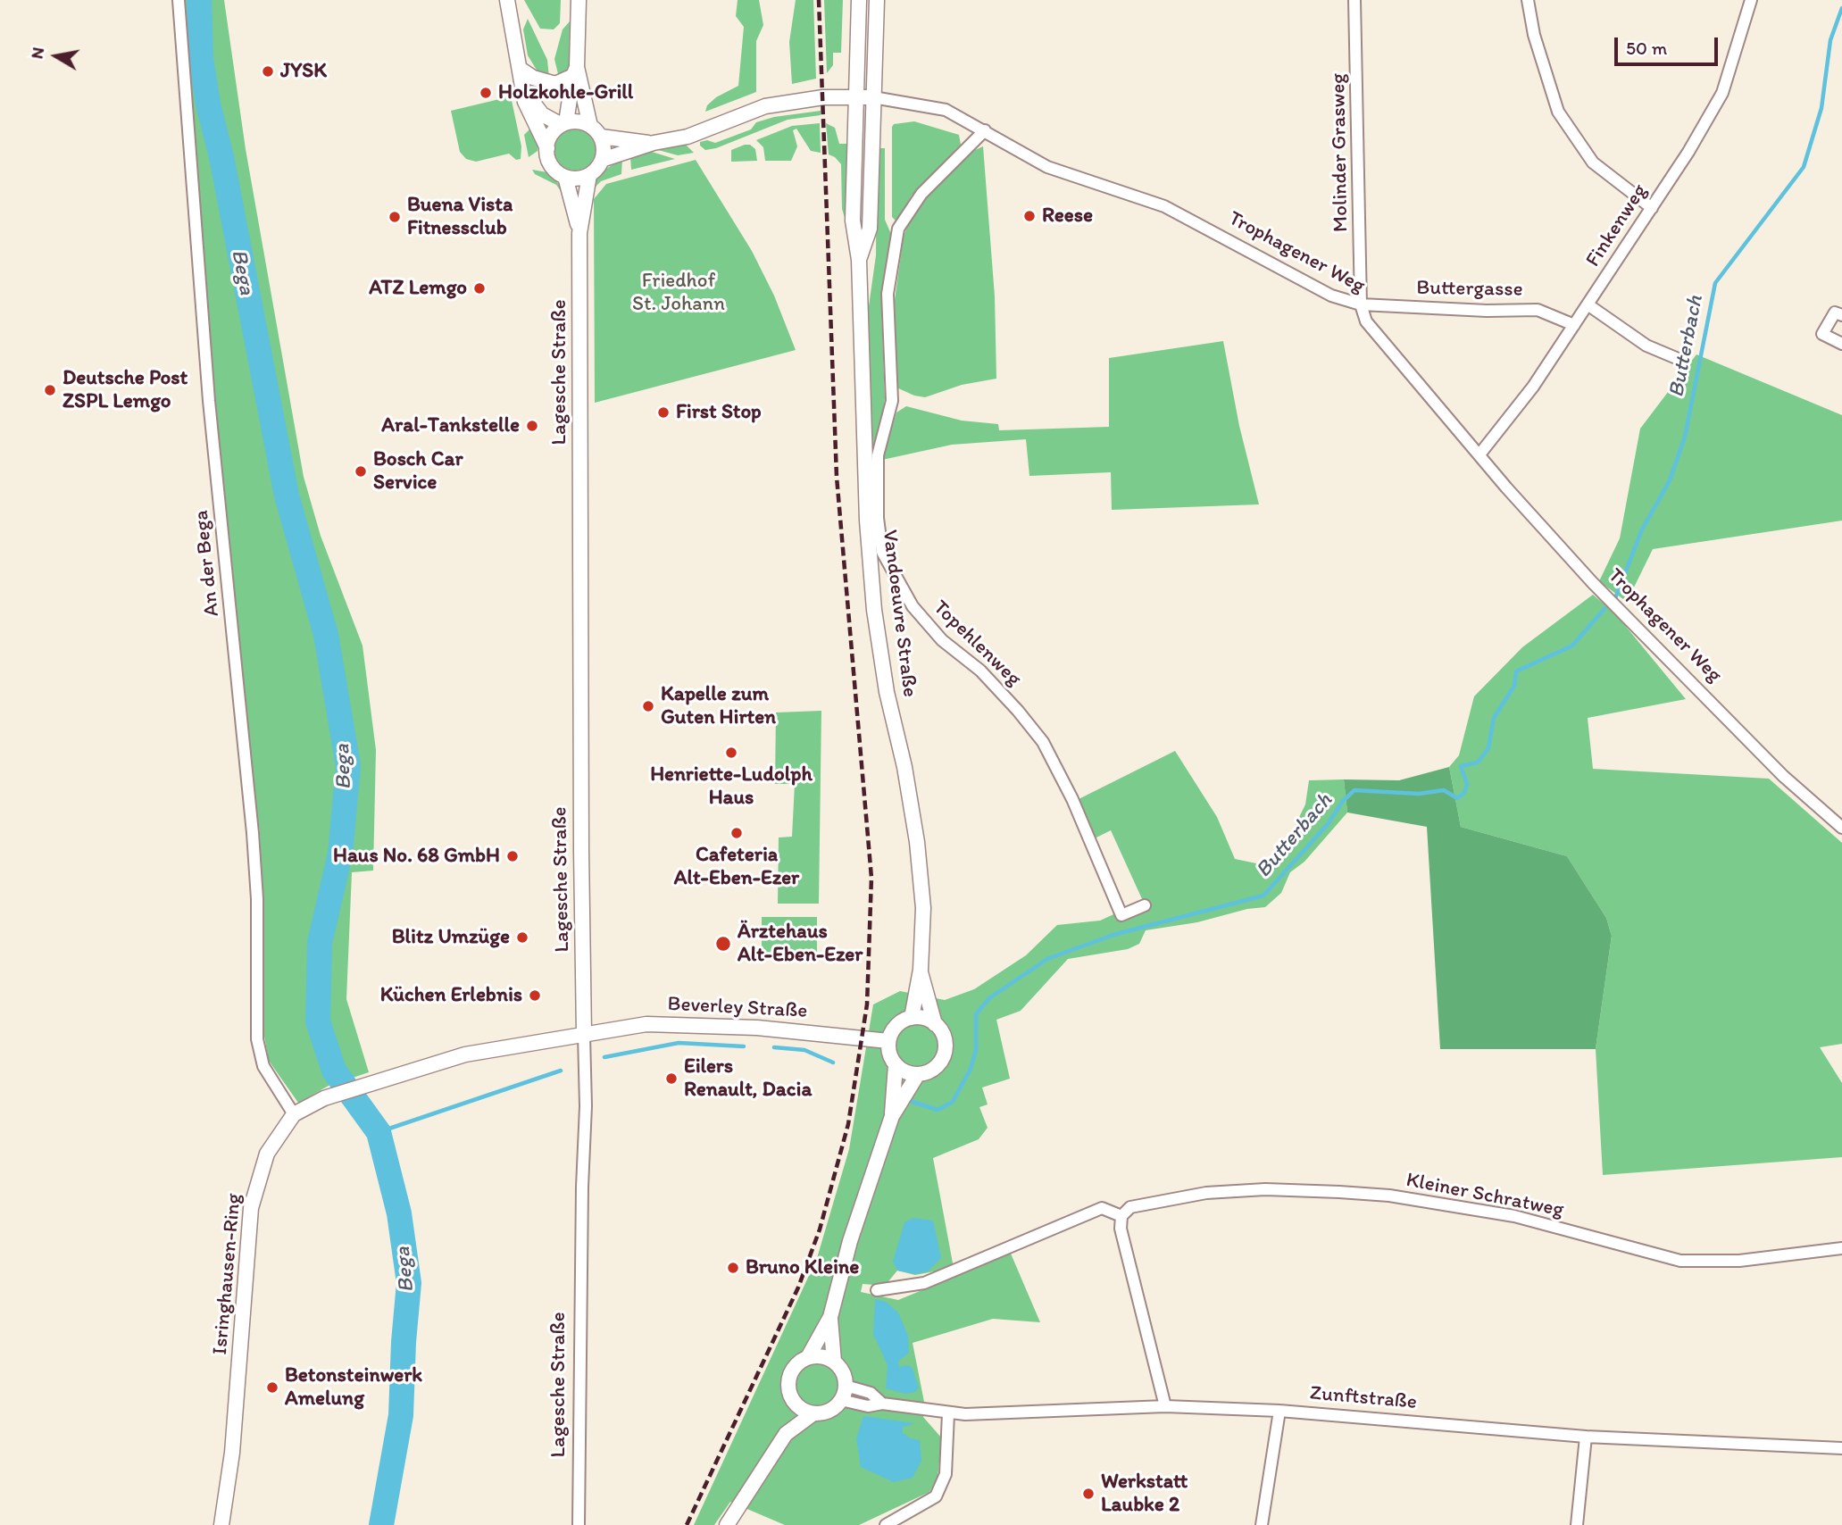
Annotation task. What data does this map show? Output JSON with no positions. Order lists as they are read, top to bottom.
{
  "streets": {
    "street": [
      "Molinder Grasweg",
      "Finkenweg",
      "Trophagener Weg",
      "Buttergasse",
      "Lagesche Straße",
      "An der Bega",
      "Vandoeuvre Straße",
      "Topehlenweg",
      "Beverley Straße",
      "Kleiner Schratweg",
      "Isringhausen-Ring",
      "Zunftstraße"
    ]
  },
  "crossings": [
    ["Molinder Grasweg", "Trophagener Weg"],
    ["Molinder Grasweg", "Buttergasse"],
    ["Finkenweg", "Trophagener Weg"],
    ["Finkenweg", "Buttergasse"],
    ["Trophagener Weg", "Buttergasse"],
    ["Trophagener Weg", "Lagesche Straße"],
    ["Trophagener Weg", "Vandoeuvre Straße"],
    ["Trophagener Weg", "Topehlenweg"],
    ["Lagesche Straße", "Beverley Straße"],
    ["Lagesche Straße", "Isringhausen-Ring"],
    ["An der Bega", "Isringhausen-Ring"],
    ["Vandoeuvre Straße", "Beverley Straße"],
    ["Beverley Straße", "Isringhausen-Ring"]
  ],
  "water": ["Bega", "Butterbach"],
  "parks": ["Friedhof St. Johann"],
  "places": [
    "JYSK",
    "Holzkohle-Grill",
    "Reese",
    "Buena Vista Fitnessclub",
    "ATZ Lemgo",
    "Deutsche Post ZSPL Lemgo",
    "First Stop",
    "Aral-Tankstelle",
    "Bosch Car Service",
    "Kapelle zum Guten Hirten",
    "Henriette-Ludolph Haus",
    "Cafeteria Alt-Eben-Ezer",
    "Haus No. 68 GmbH",
    "Blitz Umzüge",
    "Ärztehaus Alt-Eben-Ezer",
    "Küchen Erlebnis",
    "Eilers Renault, Dacia",
    "Bruno Kleine",
    "Betonsteinwerk Amelung",
    "Werkstatt Laubke 2"
  ],
  "scale_bar": "50 m",
  "north": "left"
}
